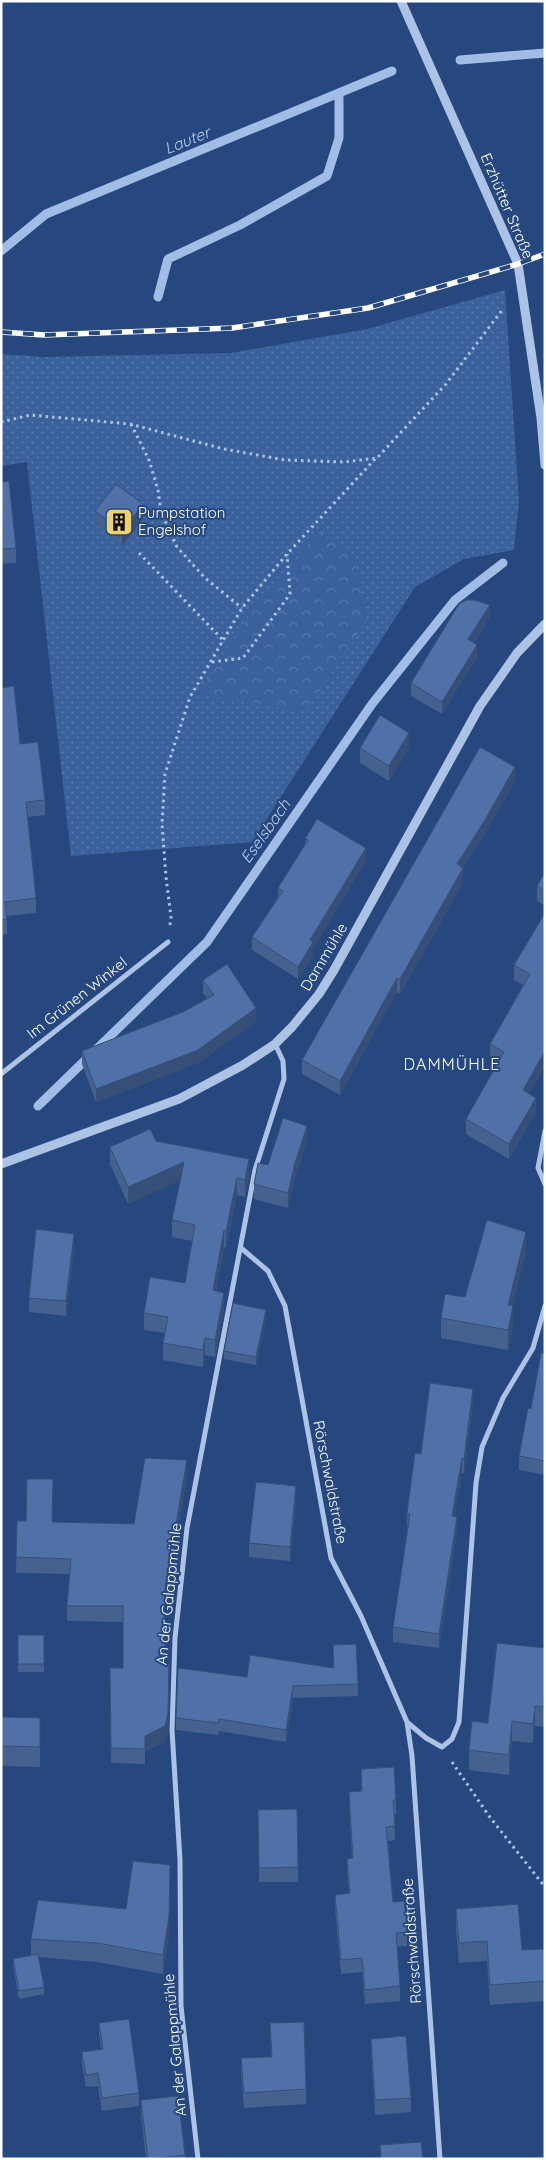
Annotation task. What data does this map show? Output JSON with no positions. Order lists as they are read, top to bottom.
{
  "streets": {
    "street": [
      "Erzhütter Straße",
      "Dammühle",
      "Im Grünen Winkel",
      "Rörschwaldstraße",
      "An der Galappmühle"
    ]
  },
  "crossings": [
    ["Dammühle", "An der Galappmühle"],
    ["Rörschwaldstraße", "An der Galappmühle"]
  ],
  "districts": ["DAMMÜHLE"],
  "water": ["Lauter", "Eselsbach"],
  "places": {
    "building": ["Pumpstation Engelshof"]
  }
}
